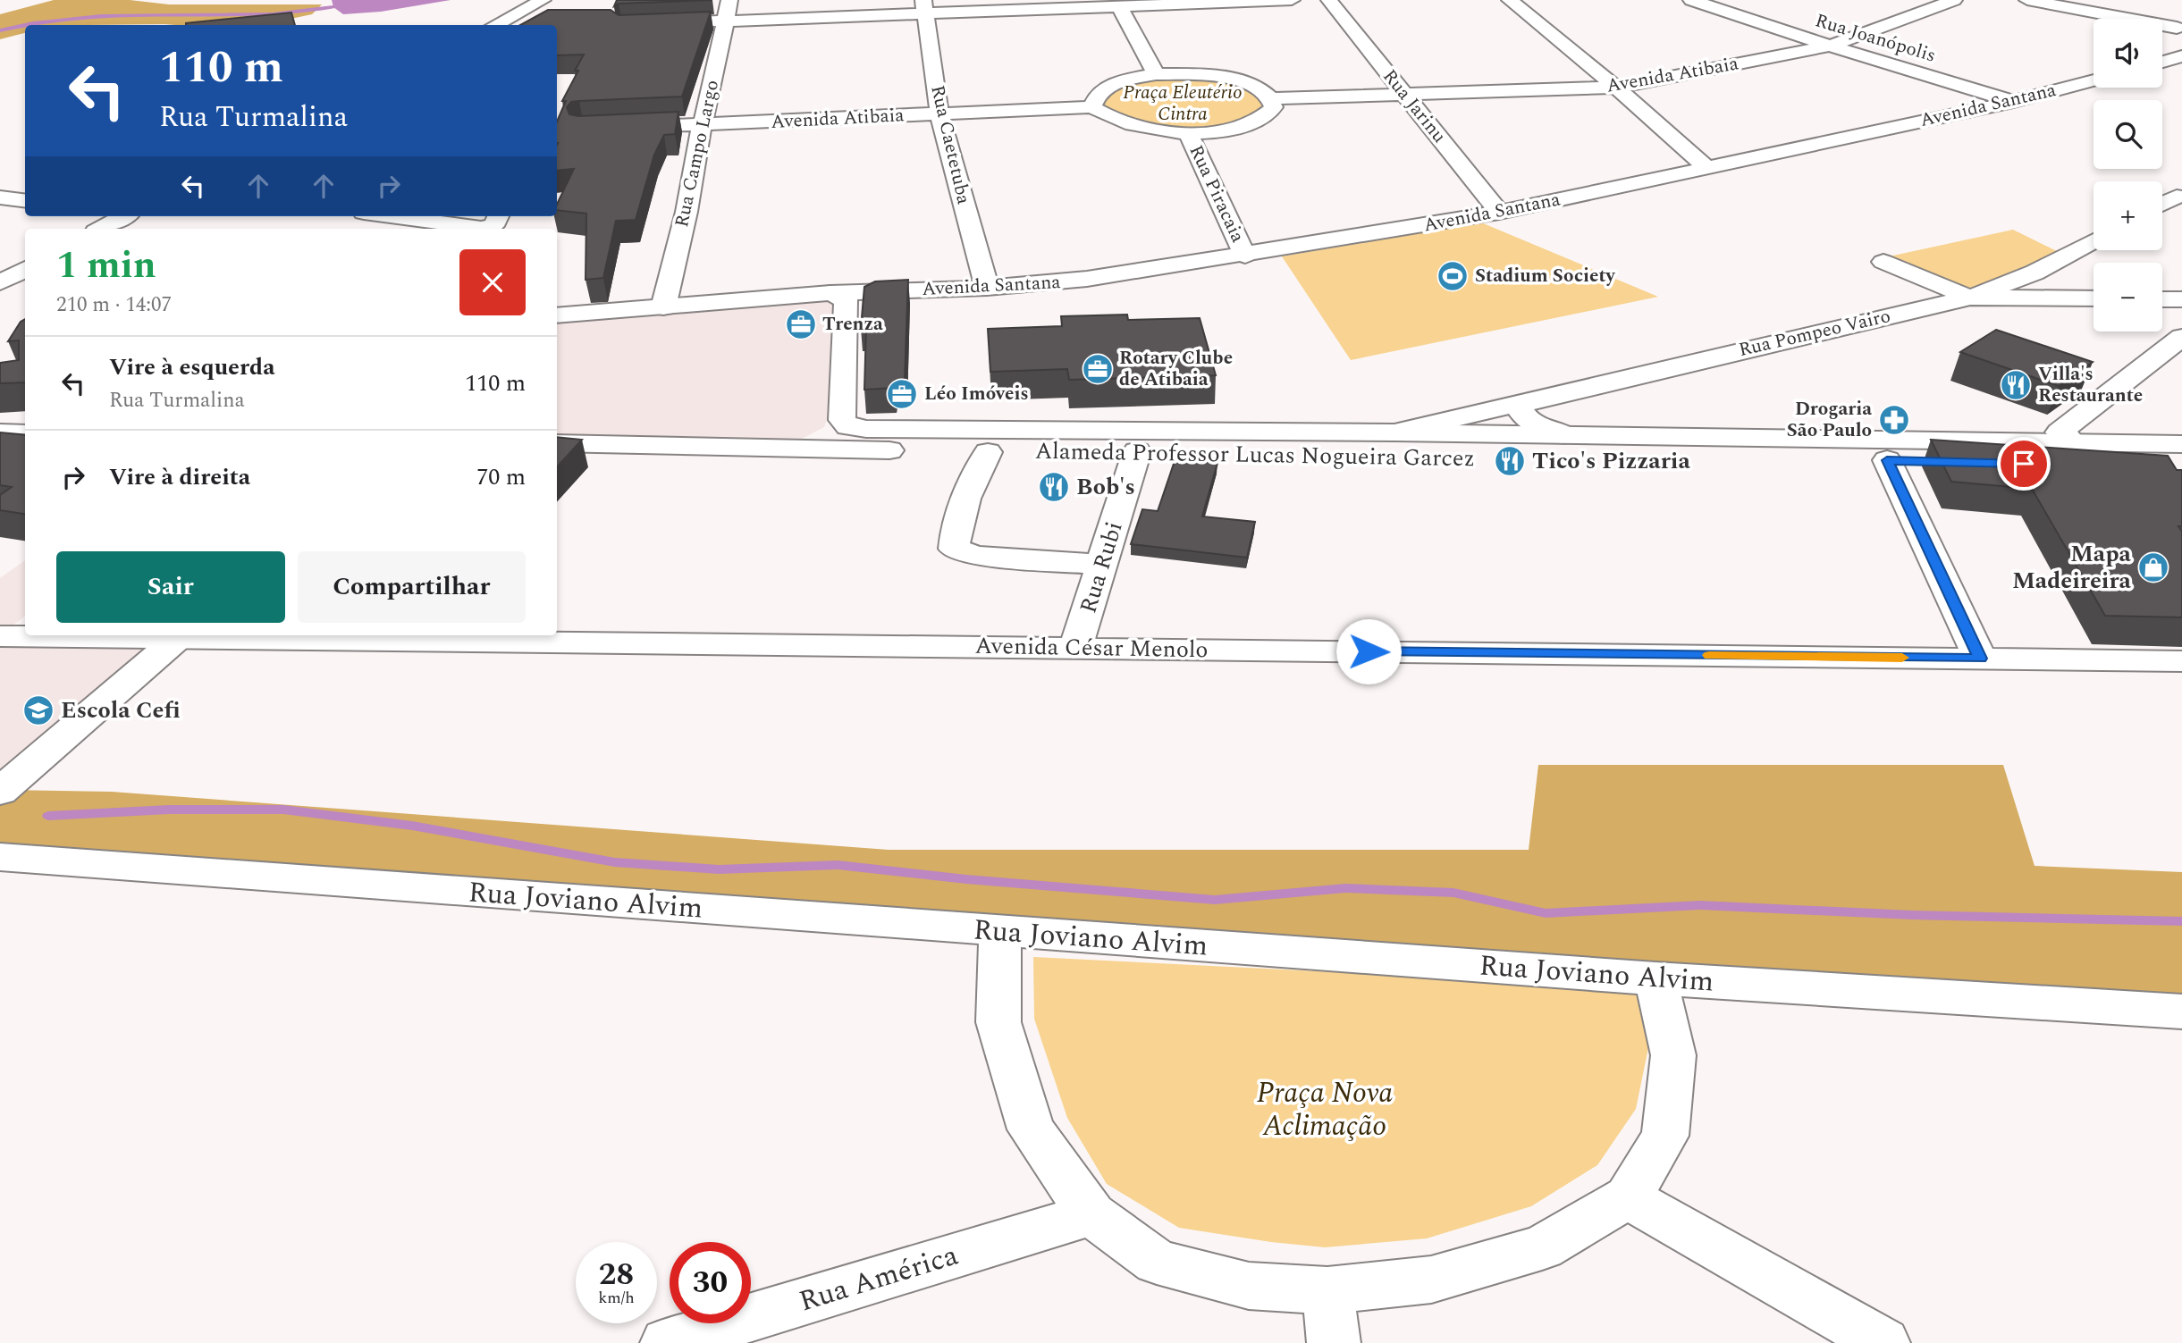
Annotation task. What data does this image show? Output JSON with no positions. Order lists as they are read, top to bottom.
{
  "streets": {
    "street": [
      "Rua Joanópolis",
      "Avenida Atibaia",
      "Avenida Santana",
      "Rua Jarinu",
      "Rua Caetetuba",
      "Rua Campo Largo",
      "Rua Piracaia",
      "Rua Pompeo Vairo",
      "Alameda Professor Lucas Nogueira Garcez",
      "Rua Rubi",
      "Avenida César Menolo",
      "Rua Joviano Alvim",
      "Rua América"
    ]
  },
  "crossings": [
    ["Rua Joanópolis", "Avenida Atibaia"],
    ["Rua Joanópolis", "Avenida Santana"],
    ["Avenida Atibaia", "Rua Jarinu"],
    ["Avenida Atibaia", "Rua Caetetuba"],
    ["Avenida Atibaia", "Rua Campo Largo"],
    ["Avenida Santana", "Rua Jarinu"],
    ["Avenida Santana", "Rua Caetetuba"],
    ["Avenida Santana", "Rua Campo Largo"],
    ["Avenida Santana", "Rua Piracaia"],
    ["Rua Pompeo Vairo", "Alameda Professor Lucas Nogueira Garcez"],
    ["Alameda Professor Lucas Nogueira Garcez", "Rua Rubi"],
    ["Rua Rubi", "Avenida César Menolo"]
  ],
  "parks": ["Praça Eleutério Cintra", "Praça Nova Aclimação"],
  "places": {
    "sports": ["Stadium Society"],
    "office": ["Trenza", "Rotary Clube de Atibaia", "Léo Imóveis"],
    "restaurant": ["Villa's Restaurante", "Tico's Pizzaria", "Bob's"],
    "pharmacy": ["Drogaria São Paulo"],
    "shop": ["Mapa Madeireira"],
    "school or university": ["Escola Cefi"]
  },
  "page": {
    "map_buttons": ["+", "−"],
    "turn": ["110 m", "Rua Turmalina"],
    "heading": ["1 min", "210 m · 14:07"],
    "list": [
      {
        "name": "Vire à esquerda",
        "note": "Rua Turmalina",
        "value": "110 m"
      },
      {
        "name": "Vire à direita",
        "value": "70 m"
      }
    ],
    "buttons": ["Sair", "Compartilhar"],
    "speed": "28 km/h",
    "limit": "30"
  }
}
